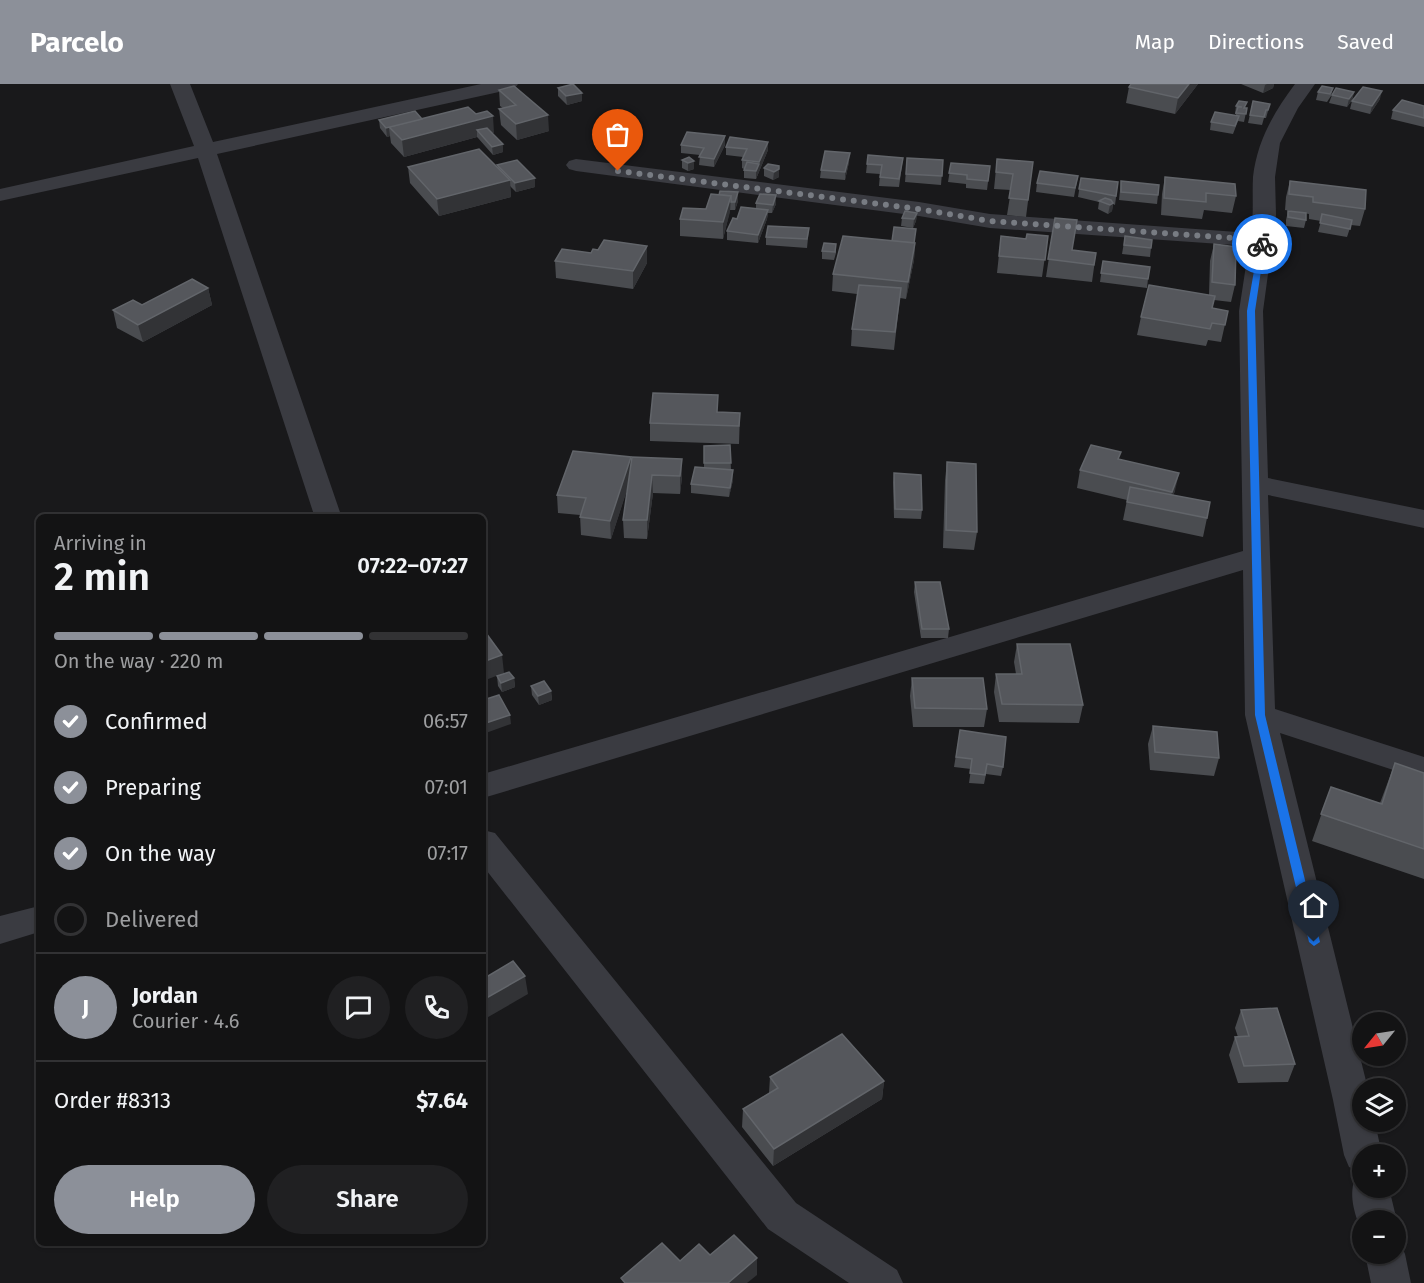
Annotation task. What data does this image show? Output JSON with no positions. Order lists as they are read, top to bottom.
{
  "north": "bottom left",
  "page": {
    "header": "Parcelo",
    "nav": ["Map", "Directions", "Saved"],
    "heading": ["2 min", "Arriving in", "07:22–07:27"],
    "panel": [
      "Jordan",
      "Courier · 4.6",
      "Order #8313",
      "$7.64"
    ],
    "bar": "On the way · 220 m",
    "list": [
      ["Confirmed", "06:57"],
      ["Preparing", "07:01"],
      ["On the way", "07:17"],
      "Delivered"
    ],
    "round": "J",
    "map_buttons": ["+", "−"],
    "buttons": ["Help", "Share"]
  }
}
